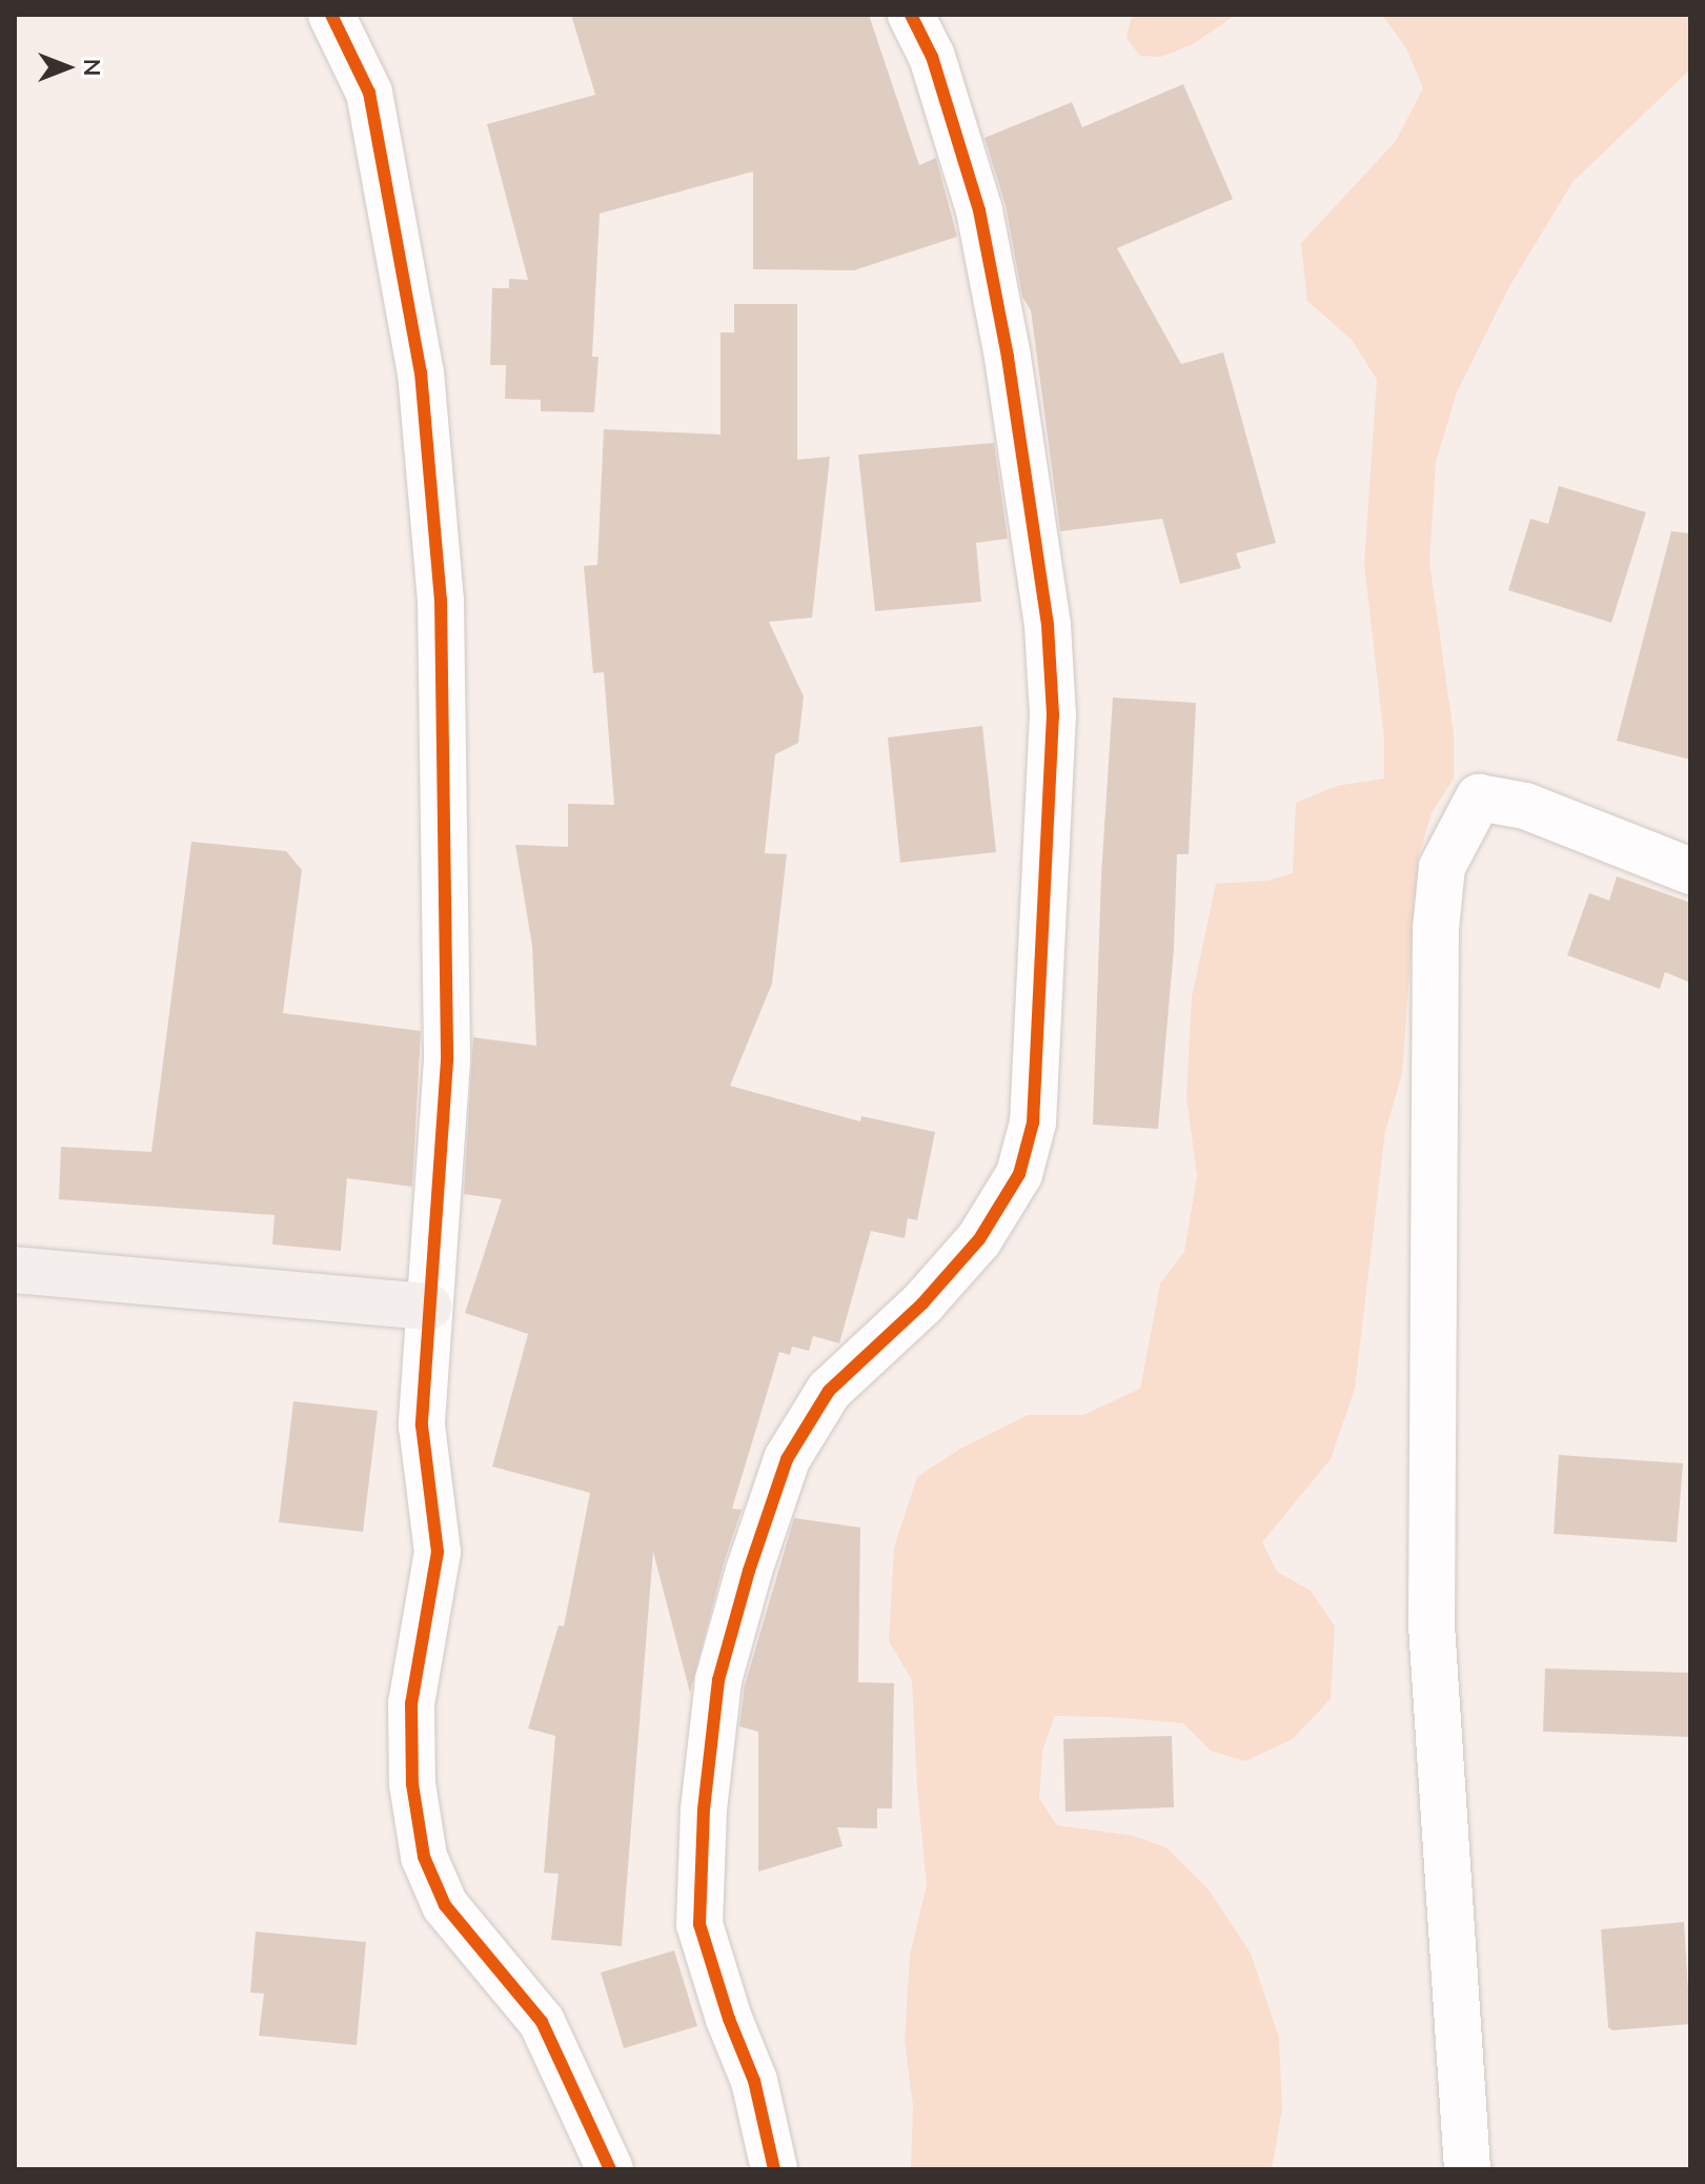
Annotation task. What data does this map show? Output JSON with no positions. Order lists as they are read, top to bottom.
{
  "north": "right"
}
